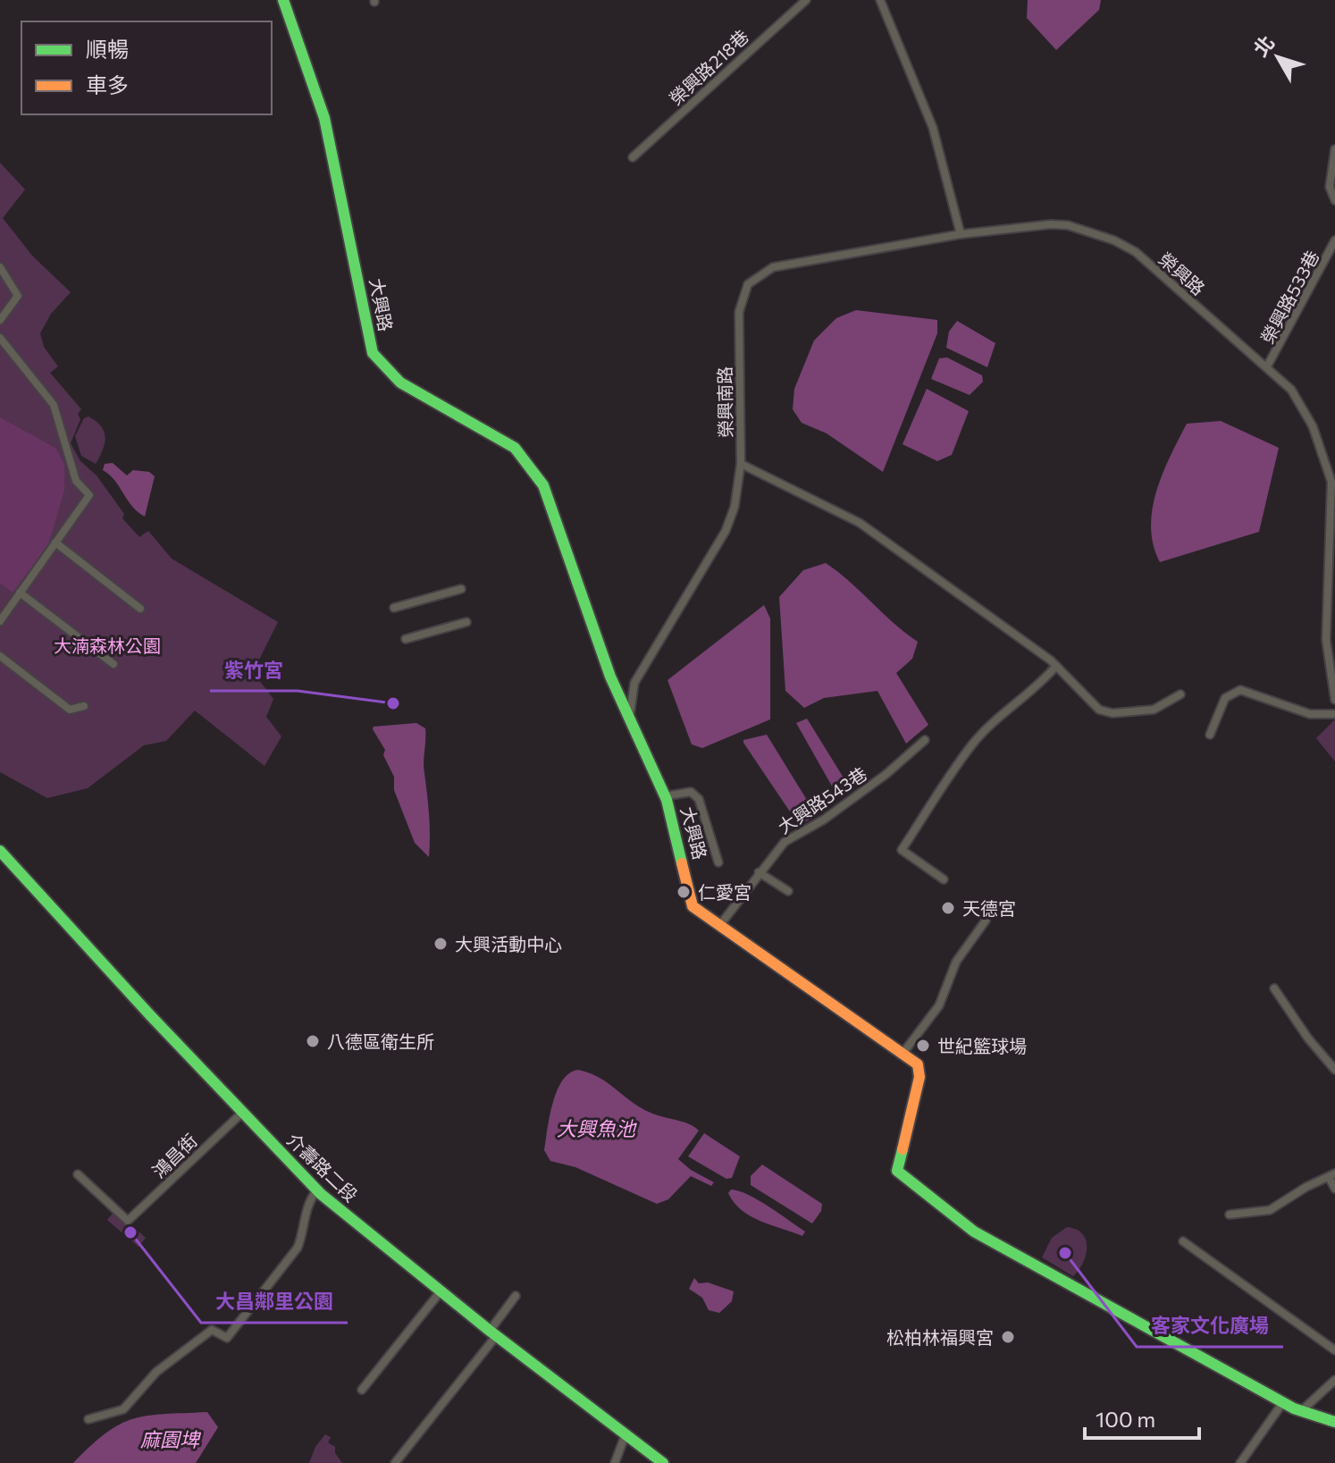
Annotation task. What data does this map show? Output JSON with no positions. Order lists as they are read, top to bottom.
{
  "streets": {
    "street": [
      "榮興路218巷",
      "榮興路",
      "榮興路533巷",
      "大興路",
      "榮興南路",
      "大興路543巷",
      "鴻昌街",
      "介壽路二段"
    ]
  },
  "crossings": [
    ["榮興路", "榮興路533巷"],
    ["榮興路", "榮興南路"],
    ["大興路", "榮興南路"],
    ["大興路", "大興路543巷"],
    ["鴻昌街", "介壽路二段"]
  ],
  "water": ["大興魚池", "麻園埤"],
  "parks": ["大湳森林公園"],
  "places": [
    "紫竹宮",
    "仁愛宮",
    "天德宮",
    "大興活動中心",
    "八德區衛生所",
    "世紀籃球場",
    "大昌鄰里公園",
    "客家文化廣場",
    "松柏林福興宮"
  ],
  "legend": ["順暢", "車多"],
  "scale_bar": "100 m",
  "north": "top left"
}
